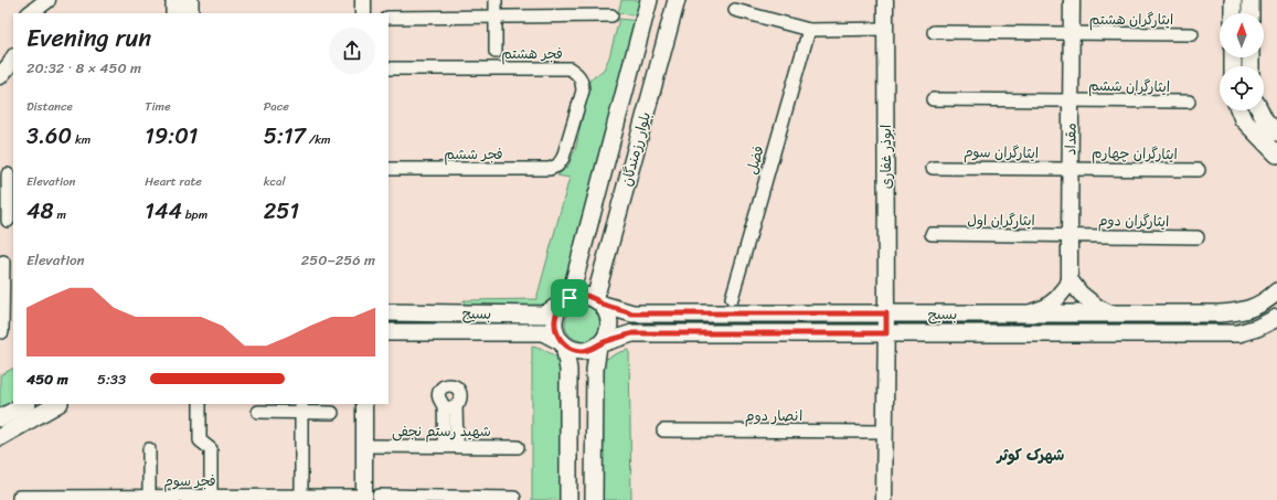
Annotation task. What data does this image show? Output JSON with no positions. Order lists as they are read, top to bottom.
{
  "streets": {
    "main road": ["بلوار رزمندگان", "بسیج"],
    "street": [
      "ایثارگران هشتم",
      "فجر هشتم",
      "ایثارگران ششم",
      "مقداد",
      "ایثارگران سوم",
      "فجر ششم",
      "ایثارگران چهارم",
      "ابوذر غفاری",
      "فضل",
      "ایثارگران اول",
      "ایثارگران دوم",
      "انصار دوم",
      "شهید رستم نجفی",
      "فجر سوم"
    ]
  },
  "crossings": [
    ["ایثارگران هشتم", "مقداد"],
    ["فجر هشتم", "فجر ششم"],
    ["ایثارگران ششم", "مقداد"],
    ["مقداد", "ایثارگران سوم"],
    ["مقداد", "ایثارگران چهارم"],
    ["مقداد", "ایثارگران اول"],
    ["مقداد", "ایثارگران دوم"],
    ["بلوار رزمندگان", "بسیج"],
    ["ایثارگران سوم", "ایثارگران چهارم"],
    ["ابوذر غفاری", "بسیج"],
    ["ایثارگران اول", "ایثارگران دوم"]
  ],
  "districts": ["شهرک کوثر"],
  "north": "top",
  "page": {
    "heading": ["Evening run", "20:32 · 8 × 450 m"],
    "stats": [
      ["Distance", "3.60 km"],
      ["Time", "19:01"],
      ["Pace", "5:17 /km"],
      ["Elevation", "48 m"],
      ["Heart rate", "144 bpm"],
      ["kcal", "251"]
    ],
    "chart": ["Elevation", "250–256 m"],
    "list": [
      {
        "name": "450 m",
        "note": "5:33"
      }
    ]
  }
}
